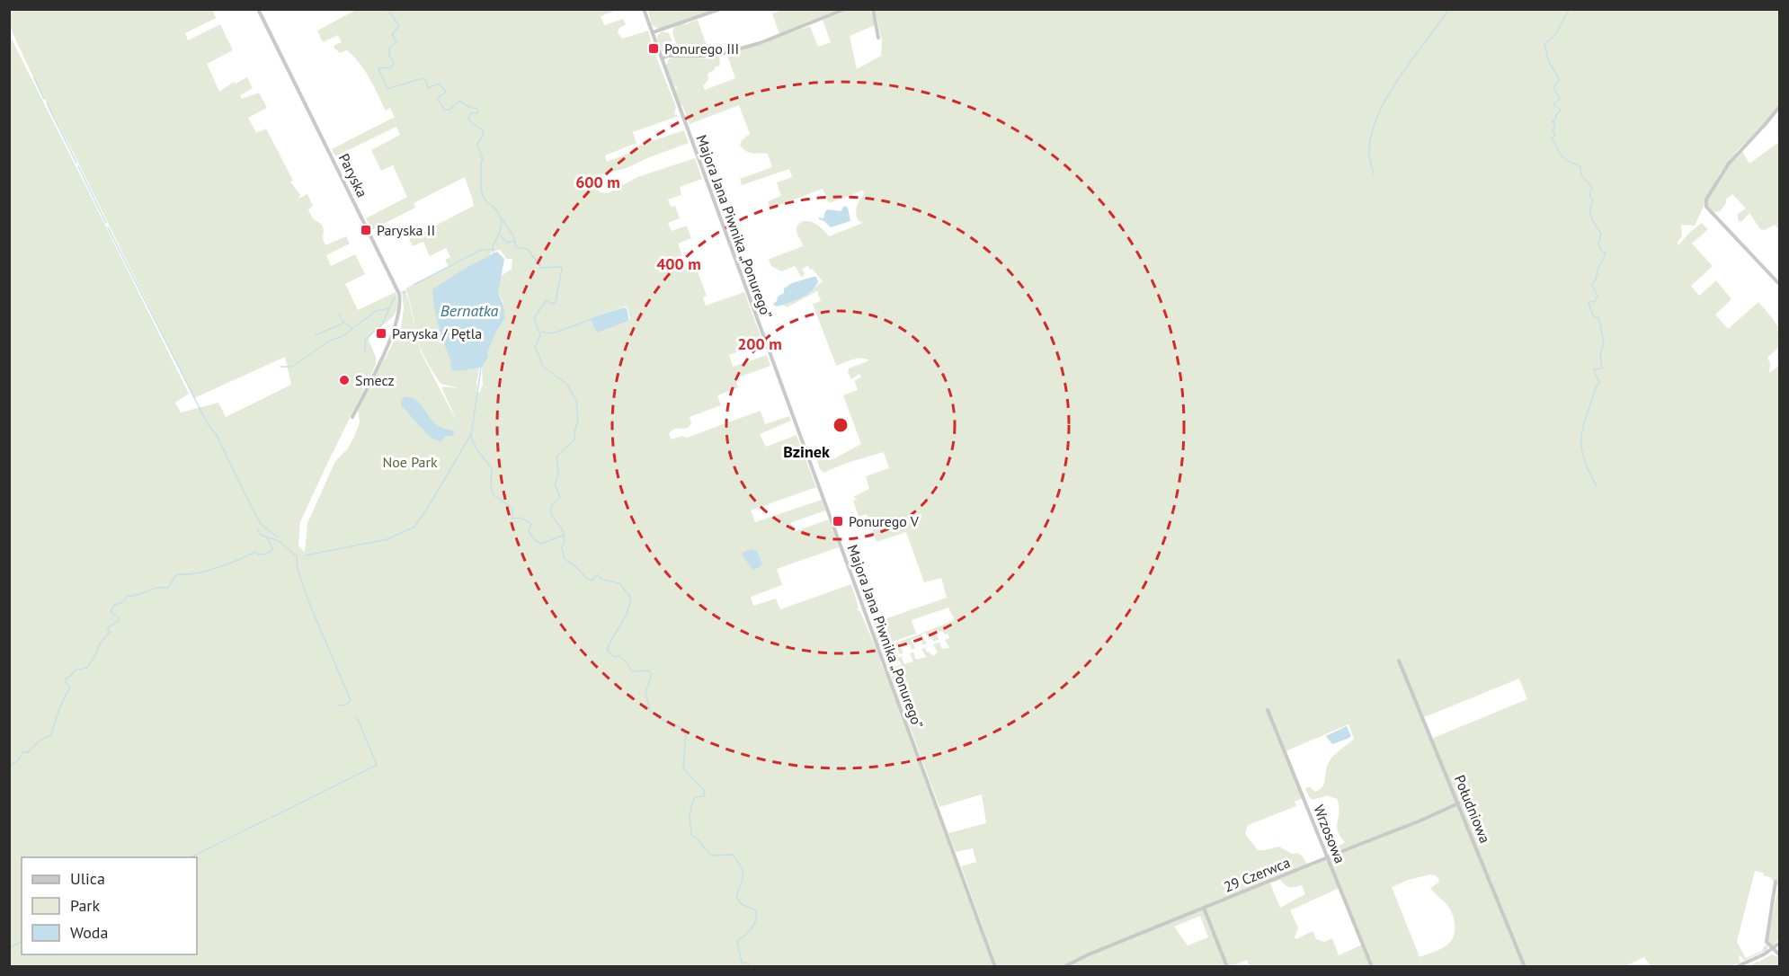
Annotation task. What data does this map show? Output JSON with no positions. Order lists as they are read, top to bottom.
{
  "streets": {
    "street": [
      "Paryska",
      "Majora Jana Piwnika „Ponurego”",
      "Południowa",
      "Wrzosowa",
      "29 Czerwca"
    ]
  },
  "crossings": [
    ["Południowa", "29 Czerwca"],
    ["Wrzosowa", "29 Czerwca"]
  ],
  "districts": ["Bzinek"],
  "water": ["Bernatka"],
  "parks": ["Noe Park"],
  "places": {
    "transit": [
      "Ponurego III",
      "Paryska II",
      "Paryska / Pętla",
      "Ponurego V"
    ],
    "other": ["Smecz"]
  },
  "legend": ["Ulica", "Park", "Woda"],
  "rings": ["600 m", "400 m", "200 m"]
}
